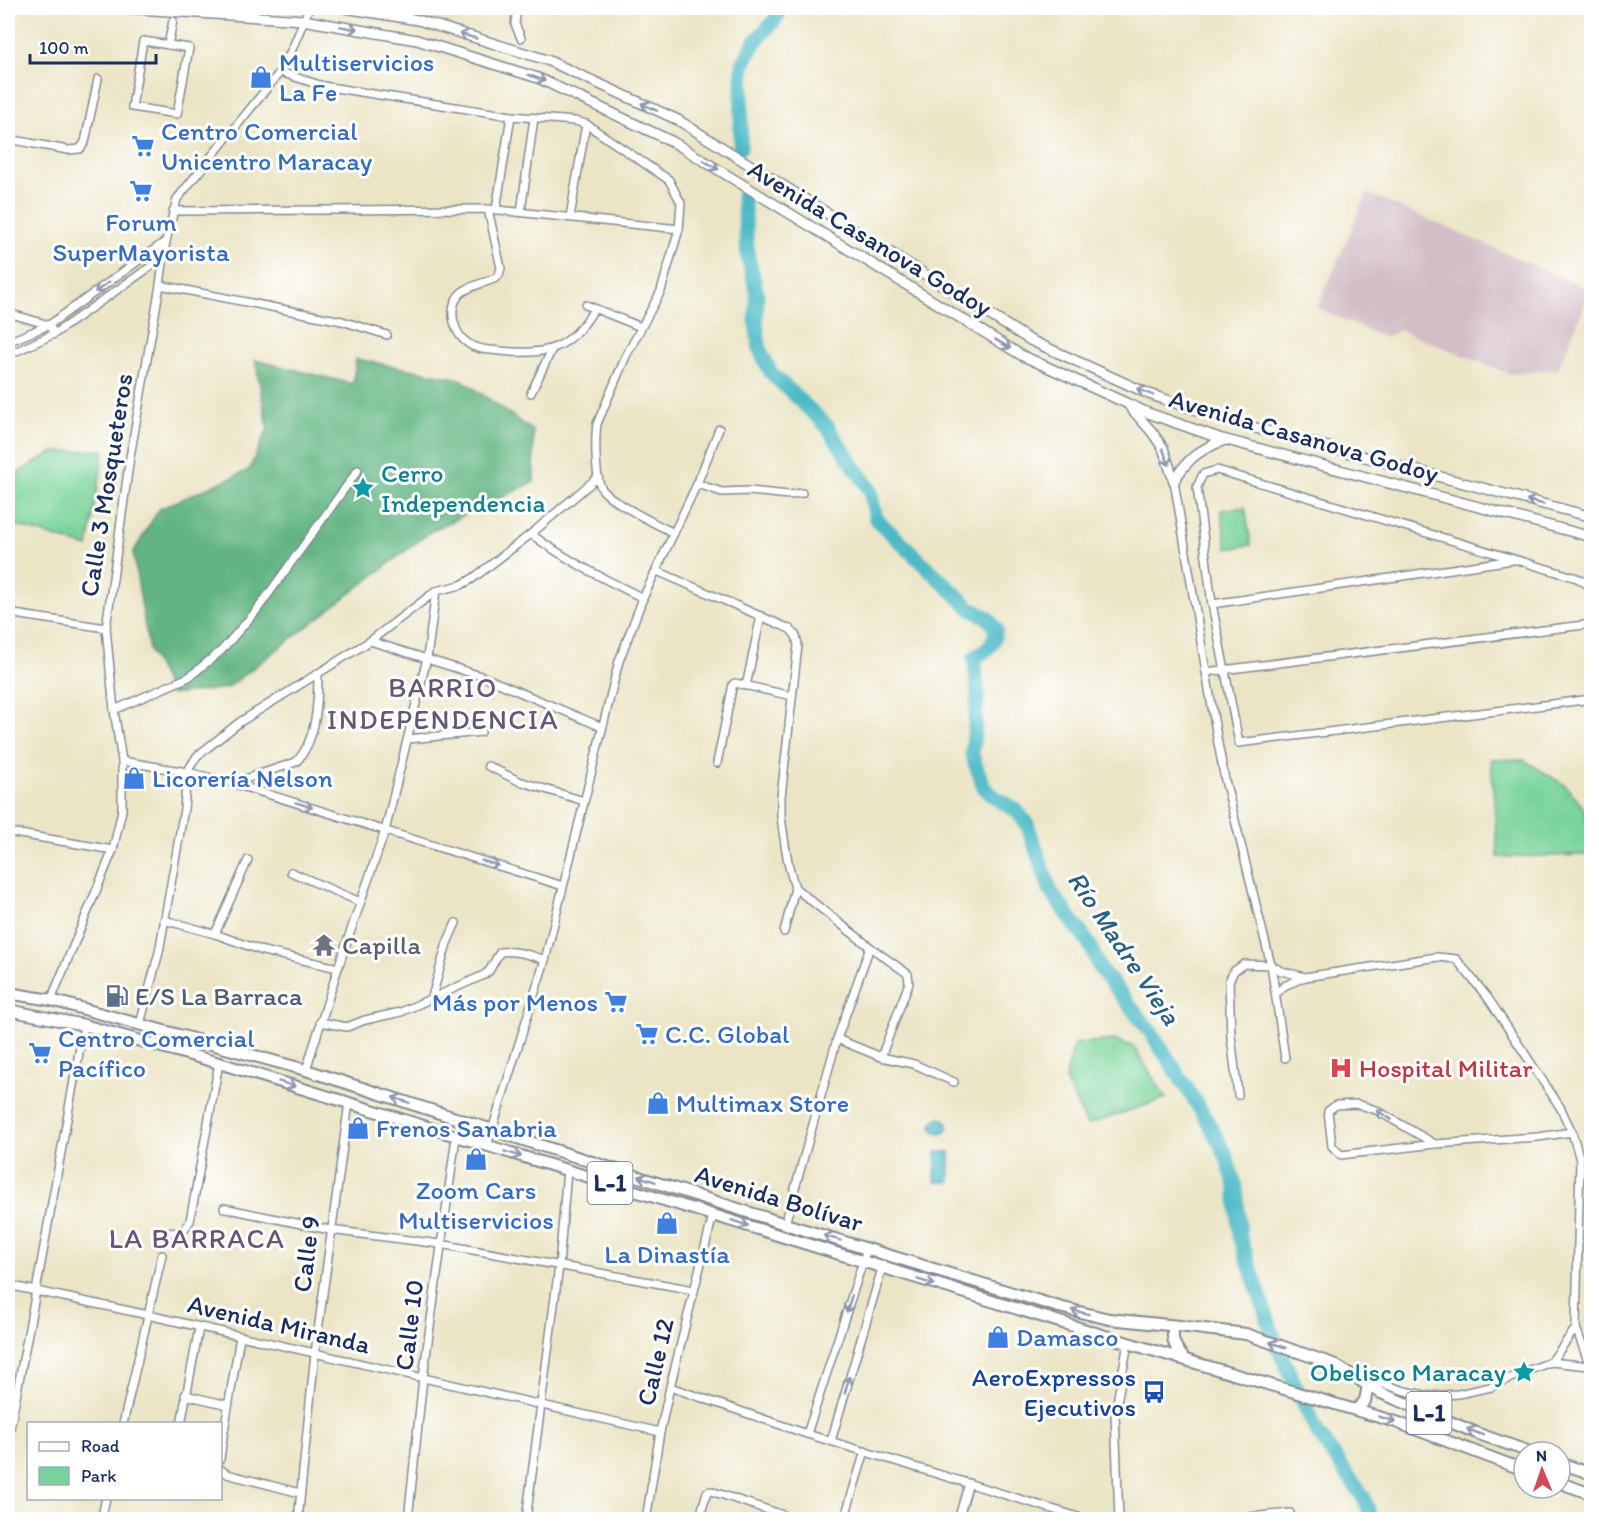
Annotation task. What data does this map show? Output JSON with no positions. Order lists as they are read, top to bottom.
{
  "streets": {
    "main road": ["L-1", "Avenida Bolívar"],
    "street": [
      "Avenida Casanova Godoy",
      "Calle 3 Mosqueteros",
      "Calle 9",
      "Avenida Miranda",
      "Calle 10",
      "Calle 12"
    ]
  },
  "crossings": [
    ["Avenida Casanova Godoy", "Calle 3 Mosqueteros"],
    ["Calle 3 Mosqueteros", "Avenida Bolívar"],
    ["Avenida Bolívar", "Calle 9"],
    ["Avenida Bolívar", "Calle 10"],
    ["Avenida Bolívar", "Calle 12"],
    ["Calle 9", "Avenida Miranda"],
    ["Avenida Miranda", "Calle 10"],
    ["Avenida Miranda", "Calle 12"]
  ],
  "districts": ["BARRIO INDEPENDENCIA", "LA BARRACA"],
  "water": ["Río Madre Vieja"],
  "places": {
    "shop": [
      "Multiservicios La Fe",
      "Licorería Nelson",
      "Multimax Store",
      "Frenos Sanabria",
      "Zoom Cars Multiservicios",
      "La Dinastía",
      "Damasco"
    ],
    "supermarket": [
      "Centro Comercial Unicentro Maracay",
      "Forum SuperMayorista",
      "Más por Menos",
      "C.C. Global",
      "Centro Comercial Pacífico"
    ],
    "place": ["Cerro Independencia", "Obelisco Maracay"],
    "temple": ["Capilla"],
    "fuel station": ["E/S La Barraca"],
    "hospital": ["Hospital Militar"],
    "bus stop": ["AeroExpressos Ejecutivos"]
  },
  "legend": ["Road", "Park"],
  "scale_bar": "100 m",
  "north": "top"
}
